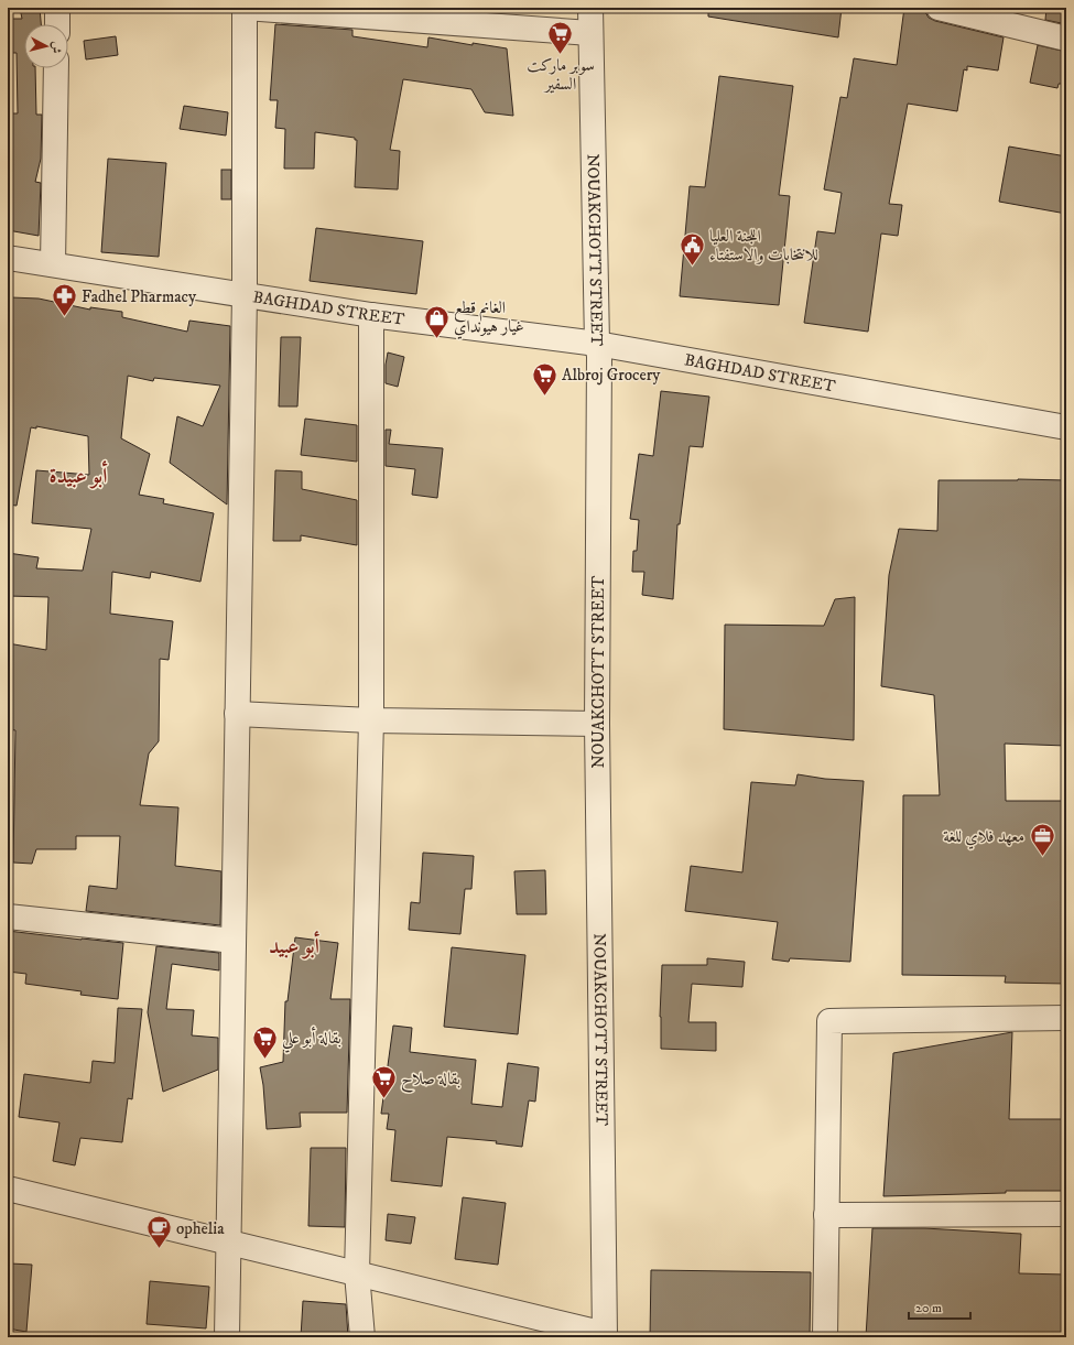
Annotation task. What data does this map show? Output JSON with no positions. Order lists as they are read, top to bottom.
{
  "streets": {
    "street": ["NOUAKCHOTT STREET", "BAGHDAD STREET"]
  },
  "crossings": [
    ["NOUAKCHOTT STREET", "BAGHDAD STREET"]
  ],
  "districts": ["أبو عبيدة", "أبو عبيد"],
  "places": {
    "supermarket": [
      "سوبر ماركت السفير",
      "Albroj Grocery",
      "بقالة أبو علي",
      "بقالة صلاح"
    ],
    "public building": ["اللجنة العليا للانتخابات والاستفتاء"],
    "pharmacy": ["Fadhel Pharmacy"],
    "shop": ["الغانم قطع غيار هيونداي"],
    "office": ["معهد فلاي للغة"],
    "cafe": ["ophelia"]
  },
  "scale_bar": "20 m",
  "north": "right"
}
